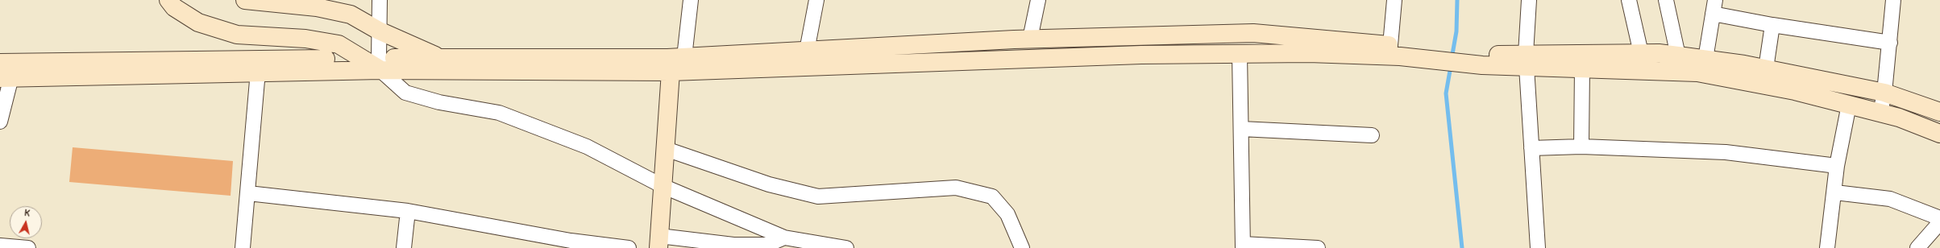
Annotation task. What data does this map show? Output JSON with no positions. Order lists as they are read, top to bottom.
{
  "north": "top"
}
